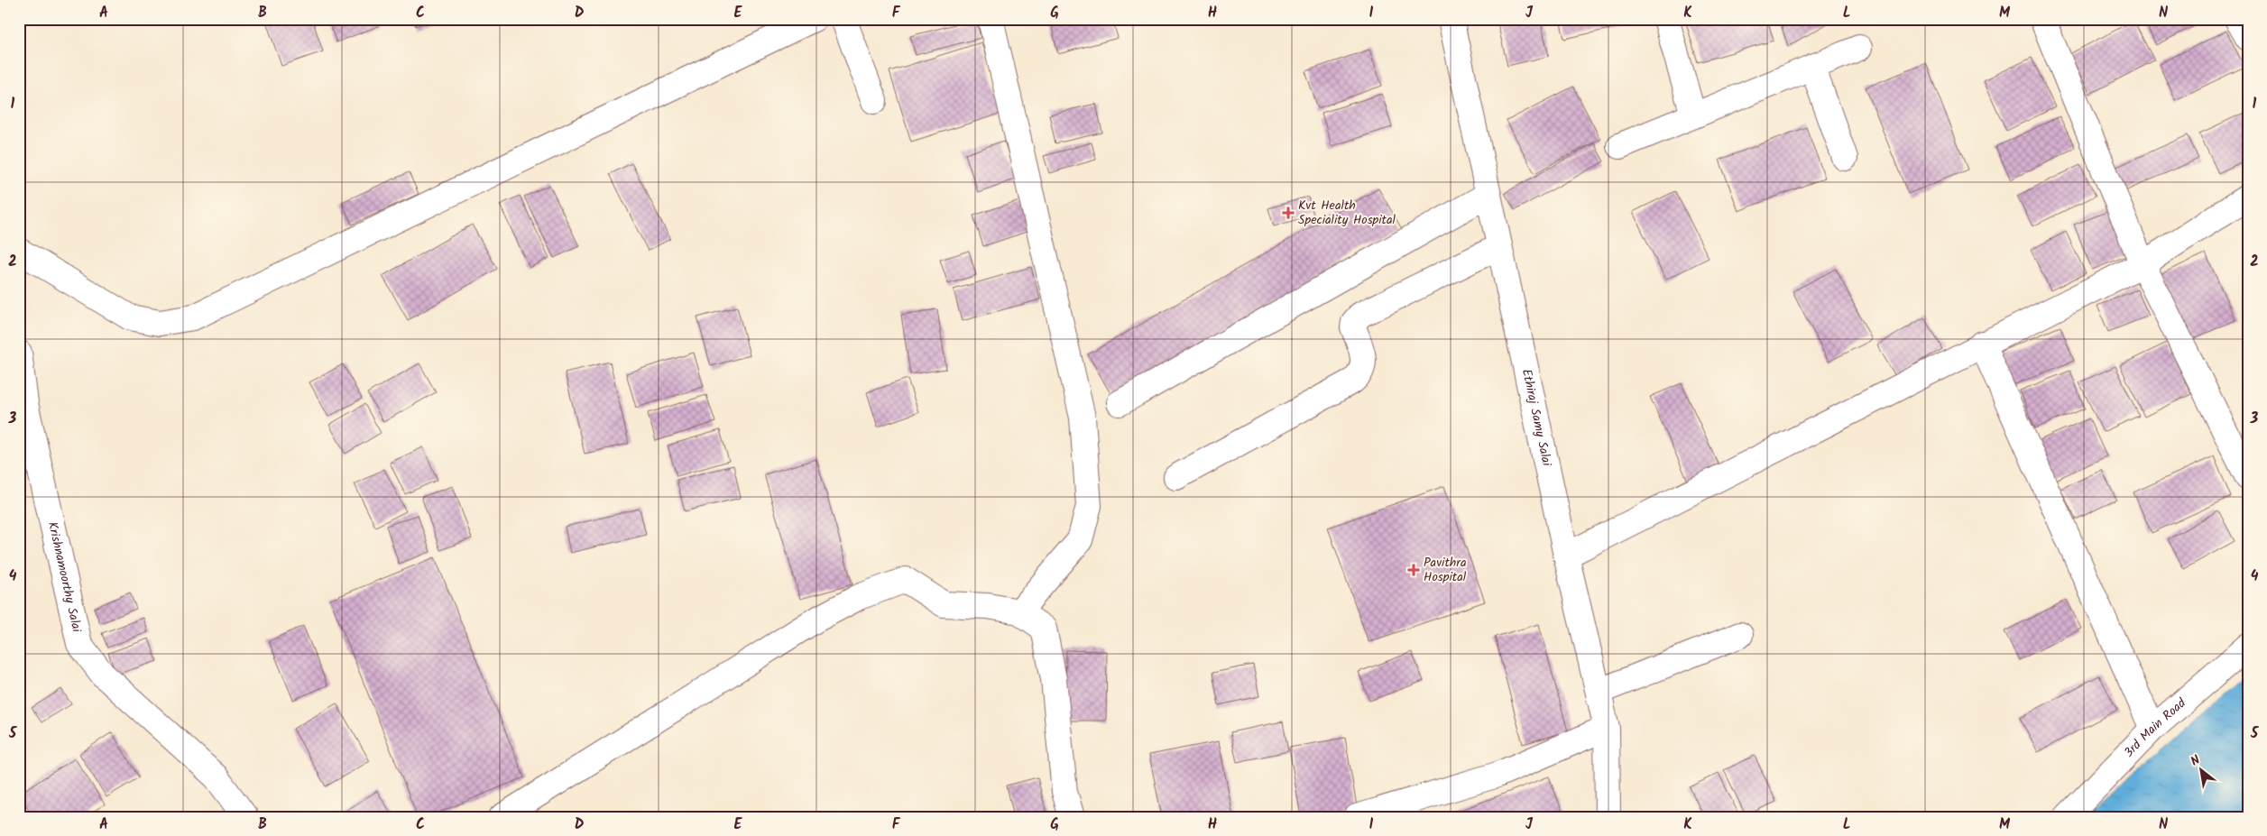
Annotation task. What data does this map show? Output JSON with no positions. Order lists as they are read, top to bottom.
{
  "streets": {
    "street": ["Ethiraj Samy Salai", "Krishnamoorthy Salai", "3rd Main Road"]
  },
  "places": {
    "health": ["Kvt Health Speciality Hospital", "Pavithra Hospital"]
  },
  "north": "top left",
  "grid": {
    "columns": [
      "A",
      "B",
      "C",
      "D",
      "E",
      "F",
      "G",
      "H",
      "I",
      "J",
      "K",
      "L",
      "M",
      "N"
    ],
    "rows": [
      "1",
      "2",
      "3",
      "4",
      "5"
    ]
  }
}
